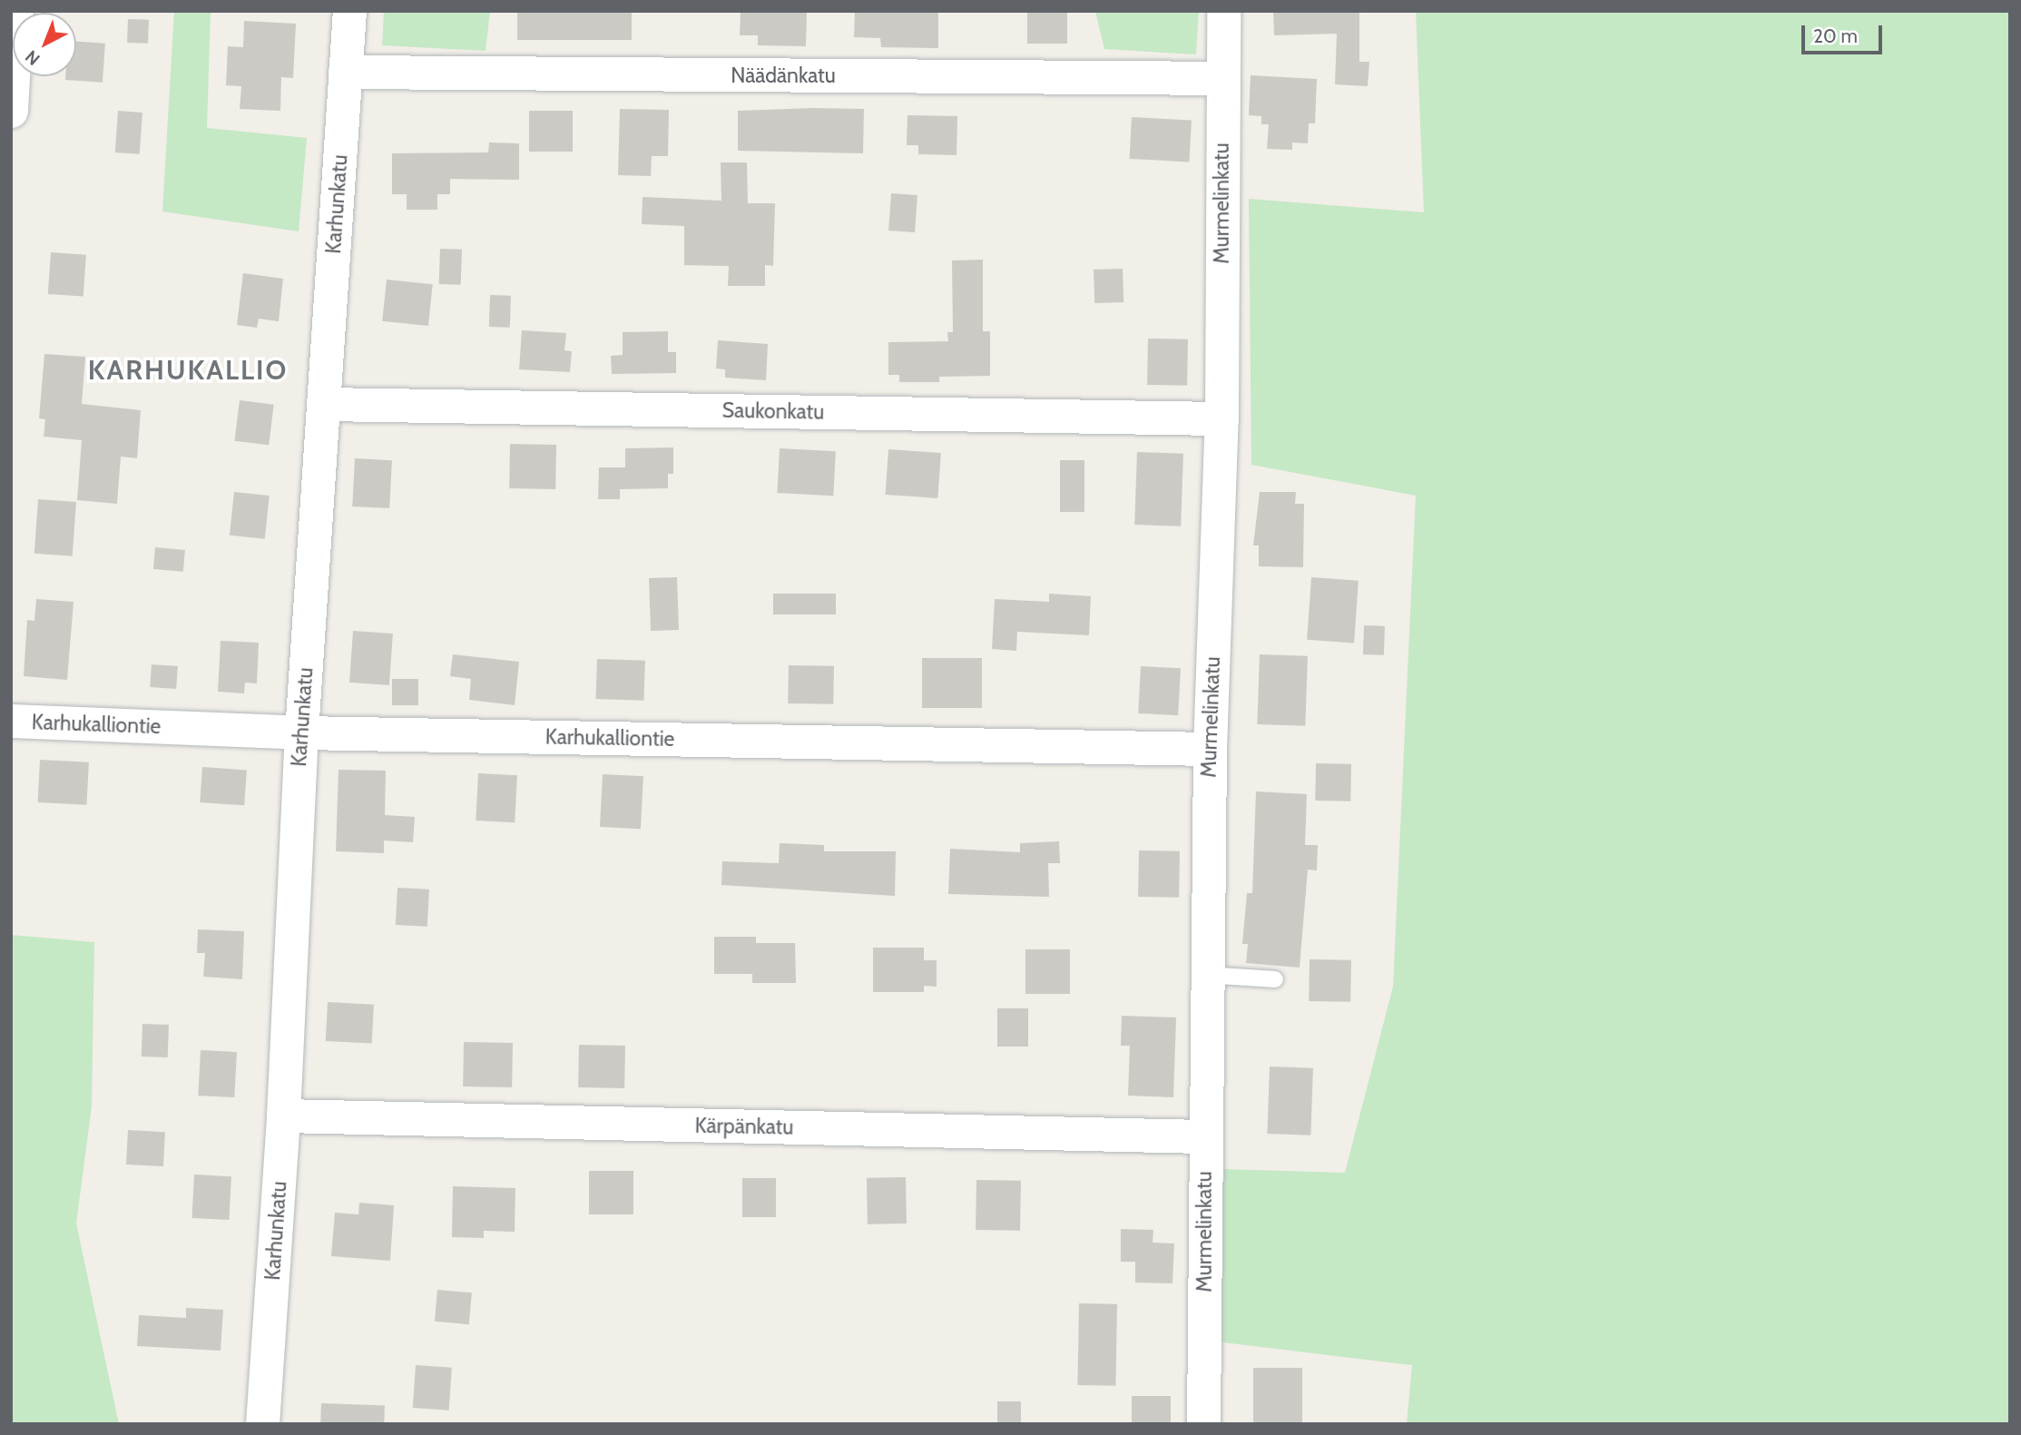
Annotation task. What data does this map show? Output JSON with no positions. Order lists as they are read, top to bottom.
{
  "streets": {
    "street": [
      "Näädänkatu",
      "Murmelinkatu",
      "Karhunkatu",
      "Saukonkatu",
      "Karhukalliontie",
      "Kärpänkatu"
    ]
  },
  "crossings": [
    ["Näädänkatu", "Murmelinkatu"],
    ["Näädänkatu", "Karhunkatu"],
    ["Murmelinkatu", "Saukonkatu"],
    ["Murmelinkatu", "Karhukalliontie"],
    ["Murmelinkatu", "Kärpänkatu"],
    ["Karhunkatu", "Saukonkatu"],
    ["Karhunkatu", "Karhukalliontie"],
    ["Karhunkatu", "Kärpänkatu"]
  ],
  "districts": ["KARHUKALLIO"],
  "scale_bar": "20 m",
  "north": "bottom left"
}
